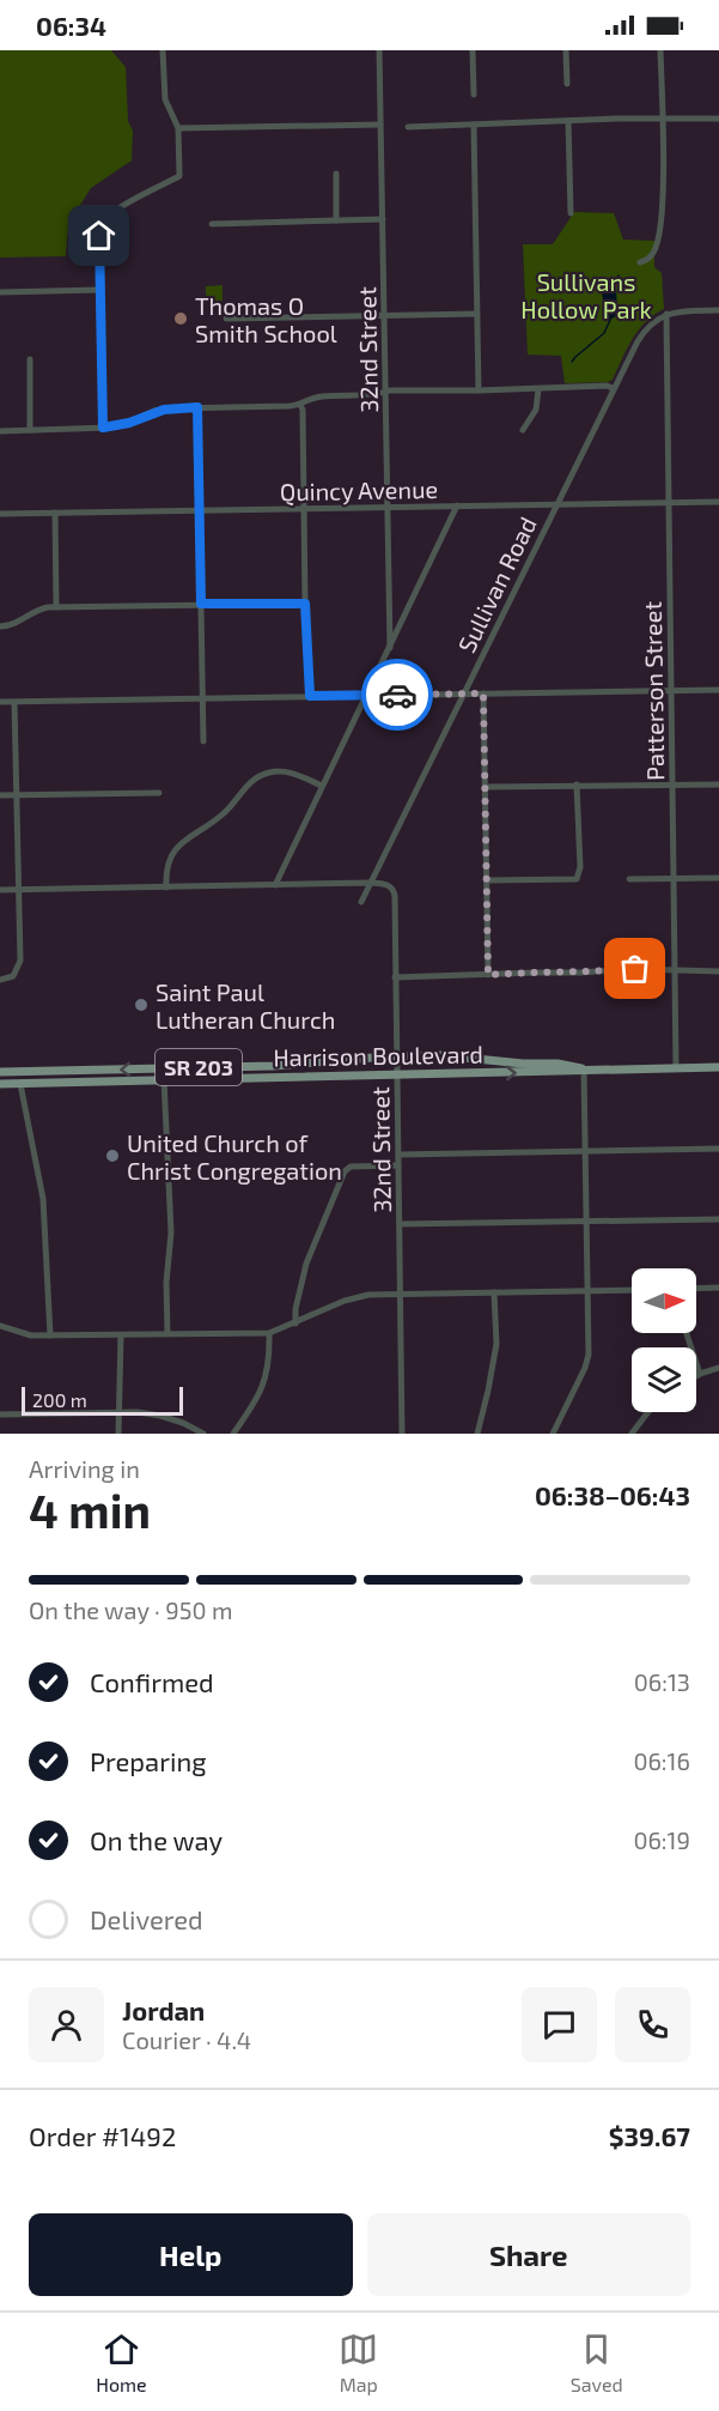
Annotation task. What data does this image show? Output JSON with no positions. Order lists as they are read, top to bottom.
{
  "streets": {
    "main road": ["Harrison Boulevard", "SR 203"],
    "street": [
      "32nd Street",
      "Quincy Avenue",
      "Sullivan Road",
      "Patterson Street"
    ]
  },
  "crossings": [
    ["32nd Street", "Quincy Avenue"],
    ["32nd Street", "Sullivan Road"],
    ["32nd Street", "Harrison Boulevard"],
    ["Quincy Avenue", "Sullivan Road"],
    ["Quincy Avenue", "Patterson Street"],
    ["Sullivan Road", "Patterson Street"],
    ["Patterson Street", "Harrison Boulevard"]
  ],
  "parks": ["Sullivans Hollow Park"],
  "places": ["Thomas O Smith School", "Saint Paul Lutheran Church", "United Church of Christ Congregation"],
  "scale_bar": "200 m",
  "north": "right",
  "page": {
    "status": "06:34",
    "scale": "200 m",
    "heading": ["4 min", "Arriving in", "06:38–06:43"],
    "panel": [
      "Jordan",
      "Courier · 4.4",
      "Order #1492",
      "$39.67"
    ],
    "bar": "On the way · 950 m",
    "list": [
      ["Confirmed", "06:13"],
      ["Preparing", "06:16"],
      ["On the way", "06:19"],
      "Delivered"
    ],
    "buttons": ["Help", "Share"],
    "tabs": ["Home", "Map", "Saved"]
  }
}
